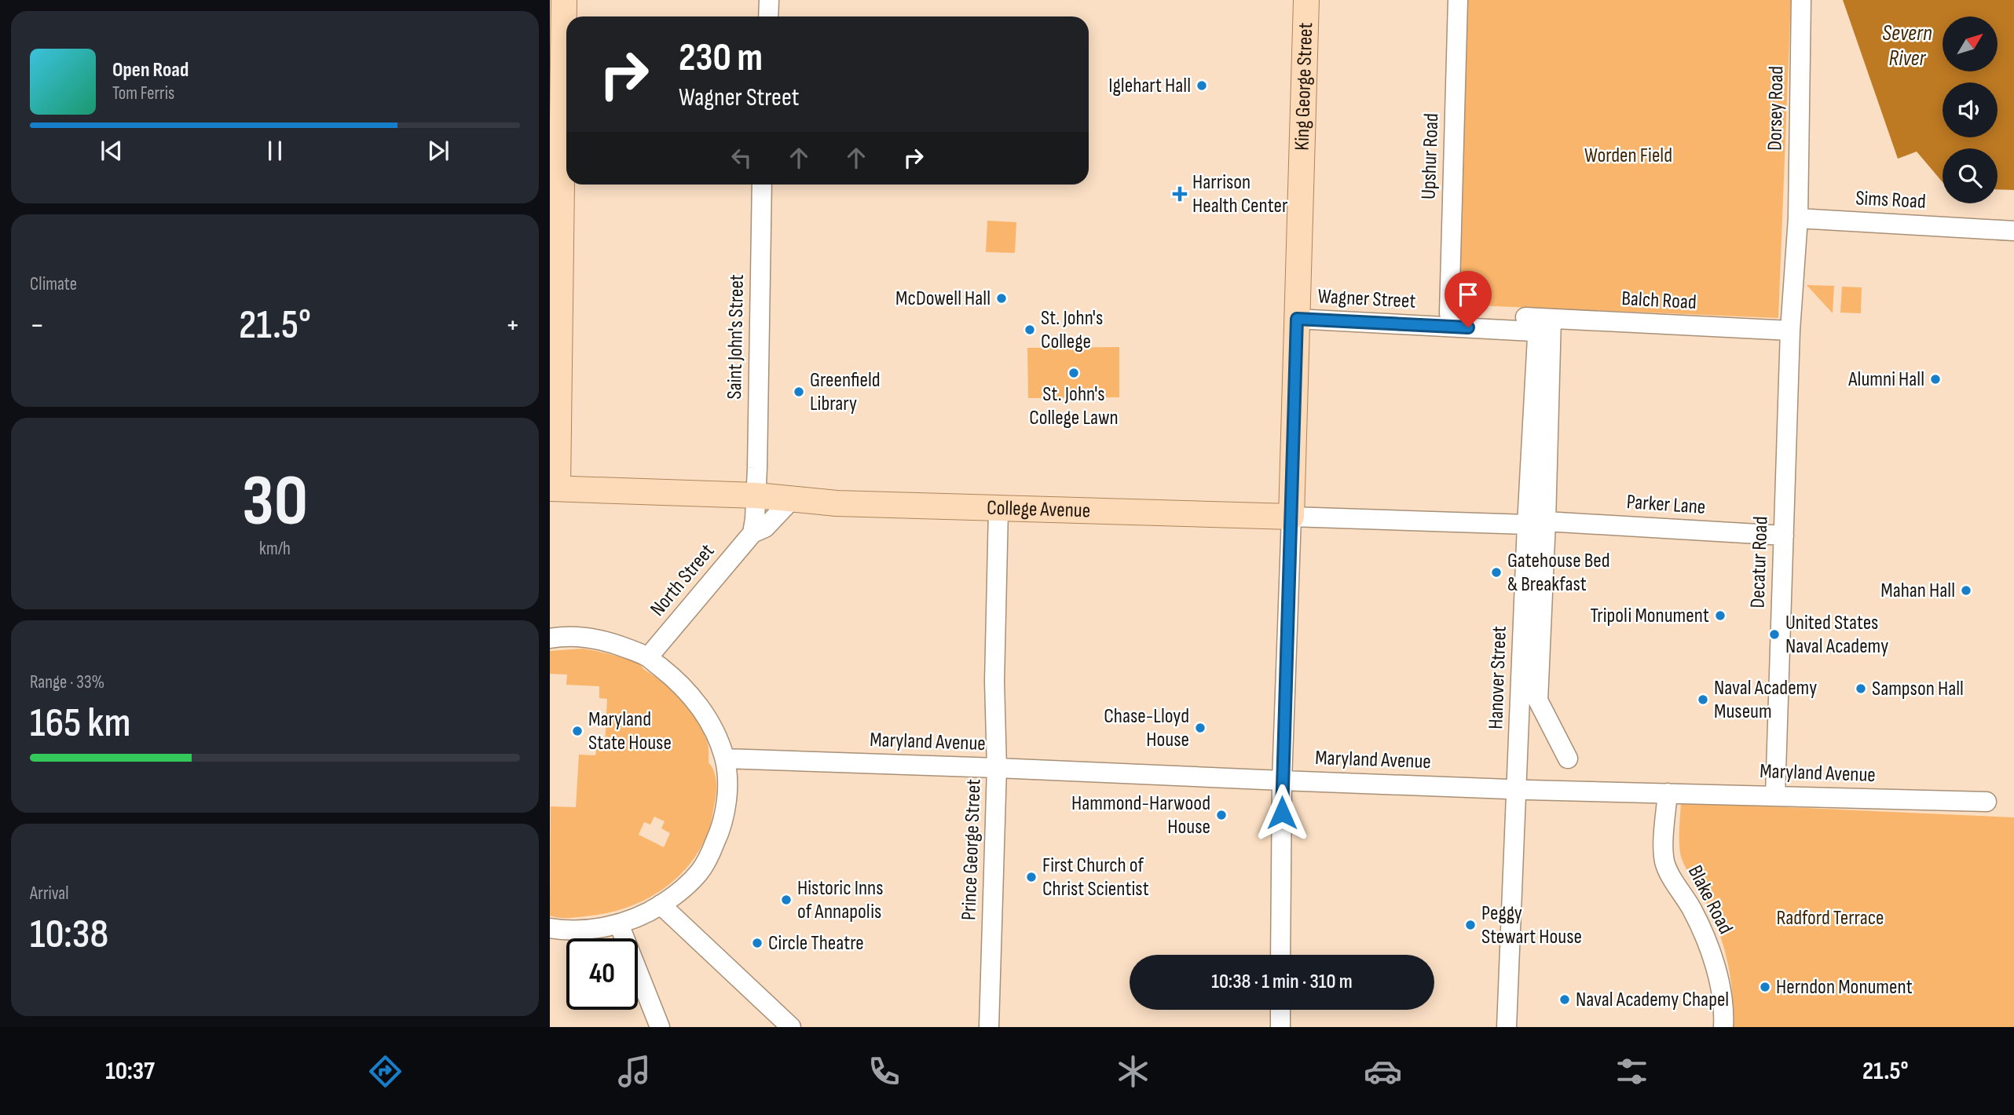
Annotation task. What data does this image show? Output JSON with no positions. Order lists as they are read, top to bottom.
{
  "streets": {
    "main road": ["King George Street", "College Avenue"],
    "street": [
      "Dorsey Road",
      "Upshur Road",
      "Sims Road",
      "Wagner Street",
      "Balch Road",
      "Saint John's Street",
      "Parker Lane",
      "Decatur Road",
      "North Street",
      "Hanover Street",
      "Maryland Avenue",
      "Prince George Street",
      "Blake Road"
    ]
  },
  "crossings": [
    ["King George Street", "Wagner Street"],
    ["King George Street", "College Avenue"],
    ["King George Street", "Maryland Avenue"],
    ["Dorsey Road", "Sims Road"],
    ["Dorsey Road", "Balch Road"],
    ["Dorsey Road", "Decatur Road"],
    ["Wagner Street", "Balch Road"],
    ["Wagner Street", "Hanover Street"],
    ["Balch Road", "Decatur Road"],
    ["Balch Road", "Hanover Street"],
    ["Saint John's Street", "College Avenue"],
    ["Parker Lane", "College Avenue"],
    ["Parker Lane", "Decatur Road"],
    ["Parker Lane", "Hanover Street"],
    ["College Avenue", "North Street"],
    ["College Avenue", "Hanover Street"],
    ["College Avenue", "Prince George Street"],
    ["Decatur Road", "Maryland Avenue"],
    ["Hanover Street", "Maryland Avenue"],
    ["Maryland Avenue", "Prince George Street"],
    ["Maryland Avenue", "Blake Road"]
  ],
  "water": ["Severn River"],
  "parks": ["Worden Field", "Radford Terrace"],
  "places": {
    "other": [
      "Iglehart Hall",
      "McDowell Hall",
      "St. John's College",
      "St. John's College Lawn",
      "Alumni Hall",
      "Greenfield Library",
      "Gatehouse Bed & Breakfast",
      "Mahan Hall",
      "Tripoli Monument",
      "United States Naval Academy",
      "Sampson Hall",
      "Naval Academy Museum",
      "Chase-Lloyd House",
      "Maryland State House",
      "Hammond-Harwood House",
      "First Church of Christ Scientist",
      "Historic Inns of Annapolis",
      "Peggy Stewart House",
      "Circle Theatre",
      "Herndon Monument",
      "Naval Academy Chapel"
    ],
    "health": ["Harrison Health Center"]
  },
  "north": "top right",
  "page": {
    "turn": ["230 m", "Wagner Street"],
    "song": ["Open Road", "Tom Ferris"],
    "tile": [
      "Climate",
      ["30", "km/h"],
      ["Range · 33%", "165 km"],
      ["Arrival", "10:38"]
    ],
    "heat": ["−", "21.5°", "+"],
    "limit": "40",
    "trip": "10:38 · 1 min · 310 m",
    "tabs": ["10:37", "21.5°"]
  }
}
